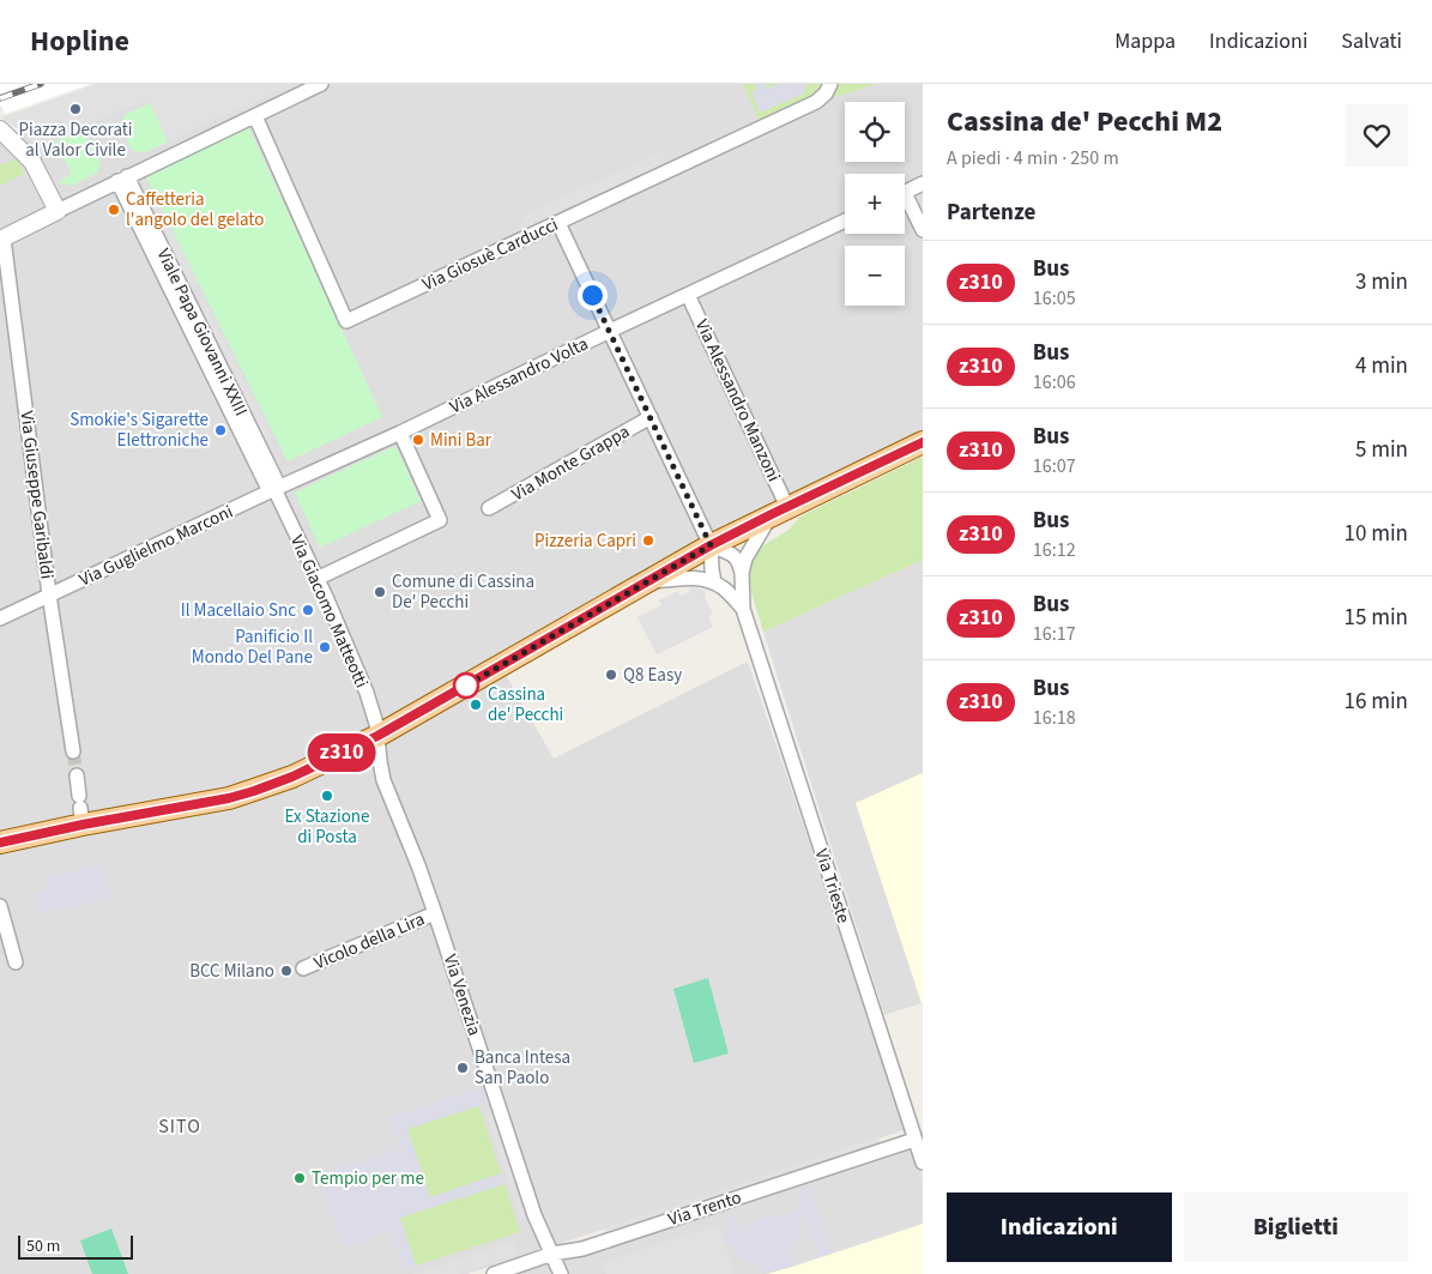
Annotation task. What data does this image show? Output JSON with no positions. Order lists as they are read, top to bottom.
{
  "streets": {
    "street": [
      "Via Giosuè Carducci",
      "Viale Papa Giovanni XXIII",
      "Via Alessandro Volta",
      "Via Alessandro Manzoni",
      "Via Monte Grappa",
      "Via Giuseppe Garibaldi",
      "Via Guglielmo Marconi",
      "Via Giacomo Matteotti",
      "Via Trieste",
      "Vicolo della Lira",
      "Via Venezia",
      "Via Trento"
    ]
  },
  "crossings": [
    ["Viale Papa Giovanni XXIII", "Via Alessandro Volta"],
    ["Viale Papa Giovanni XXIII", "Via Guglielmo Marconi"],
    ["Viale Papa Giovanni XXIII", "Via Giacomo Matteotti"],
    ["Via Alessandro Volta", "Via Alessandro Manzoni"],
    ["Via Alessandro Volta", "Via Guglielmo Marconi"],
    ["Via Alessandro Volta", "Via Giacomo Matteotti"],
    ["Via Alessandro Manzoni", "Via Trieste"],
    ["Via Giuseppe Garibaldi", "Via Guglielmo Marconi"],
    ["Via Guglielmo Marconi", "Via Giacomo Matteotti"],
    ["Via Giacomo Matteotti", "Via Venezia"],
    ["Via Trieste", "Via Trento"],
    ["Vicolo della Lira", "Via Venezia"],
    ["Via Venezia", "Via Trento"]
  ],
  "districts": ["SITO"],
  "places": [
    "Piazza Decorati al Valor Civile",
    "Caffetteria l'angolo del gelato",
    "Smokie's Sigarette Elettroniche",
    "Mini Bar",
    "Pizzeria Capri",
    "Comune di Cassina De' Pecchi",
    "Il Macellaio Snc",
    "Panificio Il Mondo Del Pane",
    "Q8 Easy",
    "Cassina de' Pecchi",
    "Ex Stazione di Posta",
    "BCC Milano",
    "Banca Intesa San Paolo",
    "Tempio per me"
  ],
  "lines": ["bus line z310"],
  "scale_bar": "50 m",
  "page": {
    "header": "Hopline",
    "nav": ["Mappa", "Indicazioni", "Salvati"],
    "on_map": "z310",
    "heading": [
      ["Cassina de' Pecchi M2", "A piedi · 4 min · 250 m"],
      "Partenze"
    ],
    "map_buttons": ["+", "−"],
    "list": [
      {
        "mark": "z310",
        "name": "Bus",
        "note": "16:05",
        "value": "3 min"
      },
      {
        "mark": "z310",
        "name": "Bus",
        "note": "16:06",
        "value": "4 min"
      },
      {
        "mark": "z310",
        "name": "Bus",
        "note": "16:07",
        "value": "5 min"
      },
      {
        "mark": "z310",
        "name": "Bus",
        "note": "16:12",
        "value": "10 min"
      },
      {
        "mark": "z310",
        "name": "Bus",
        "note": "16:17",
        "value": "15 min"
      },
      {
        "mark": "z310",
        "name": "Bus",
        "note": "16:18",
        "value": "16 min"
      }
    ],
    "buttons": ["Indicazioni", "Biglietti"],
    "scale": "50 m"
  }
}
